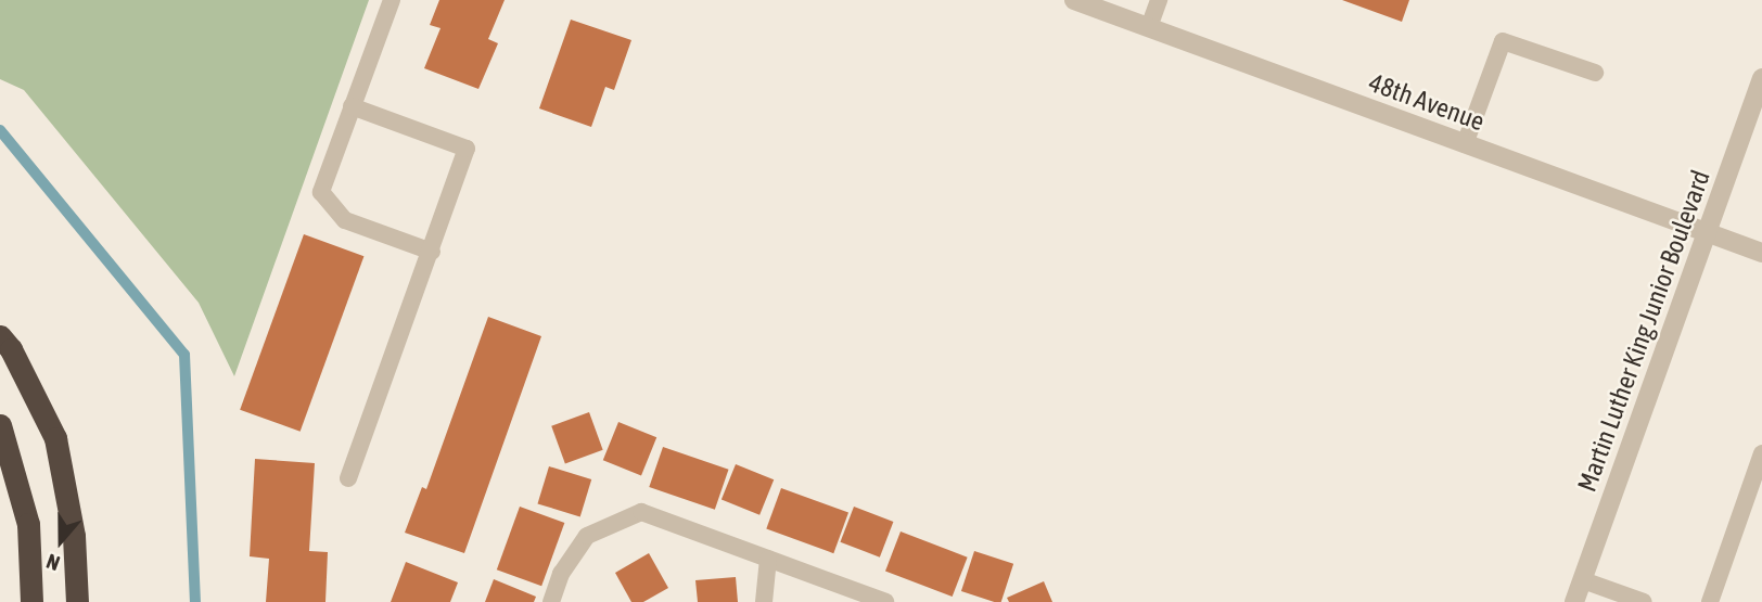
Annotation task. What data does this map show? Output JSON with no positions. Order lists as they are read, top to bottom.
{
  "streets": {
    "street": ["48th Avenue", "Martin Luther King Junior Boulevard"]
  },
  "crossings": [
    ["48th Avenue", "Martin Luther King Junior Boulevard"]
  ],
  "north": "bottom"
}
